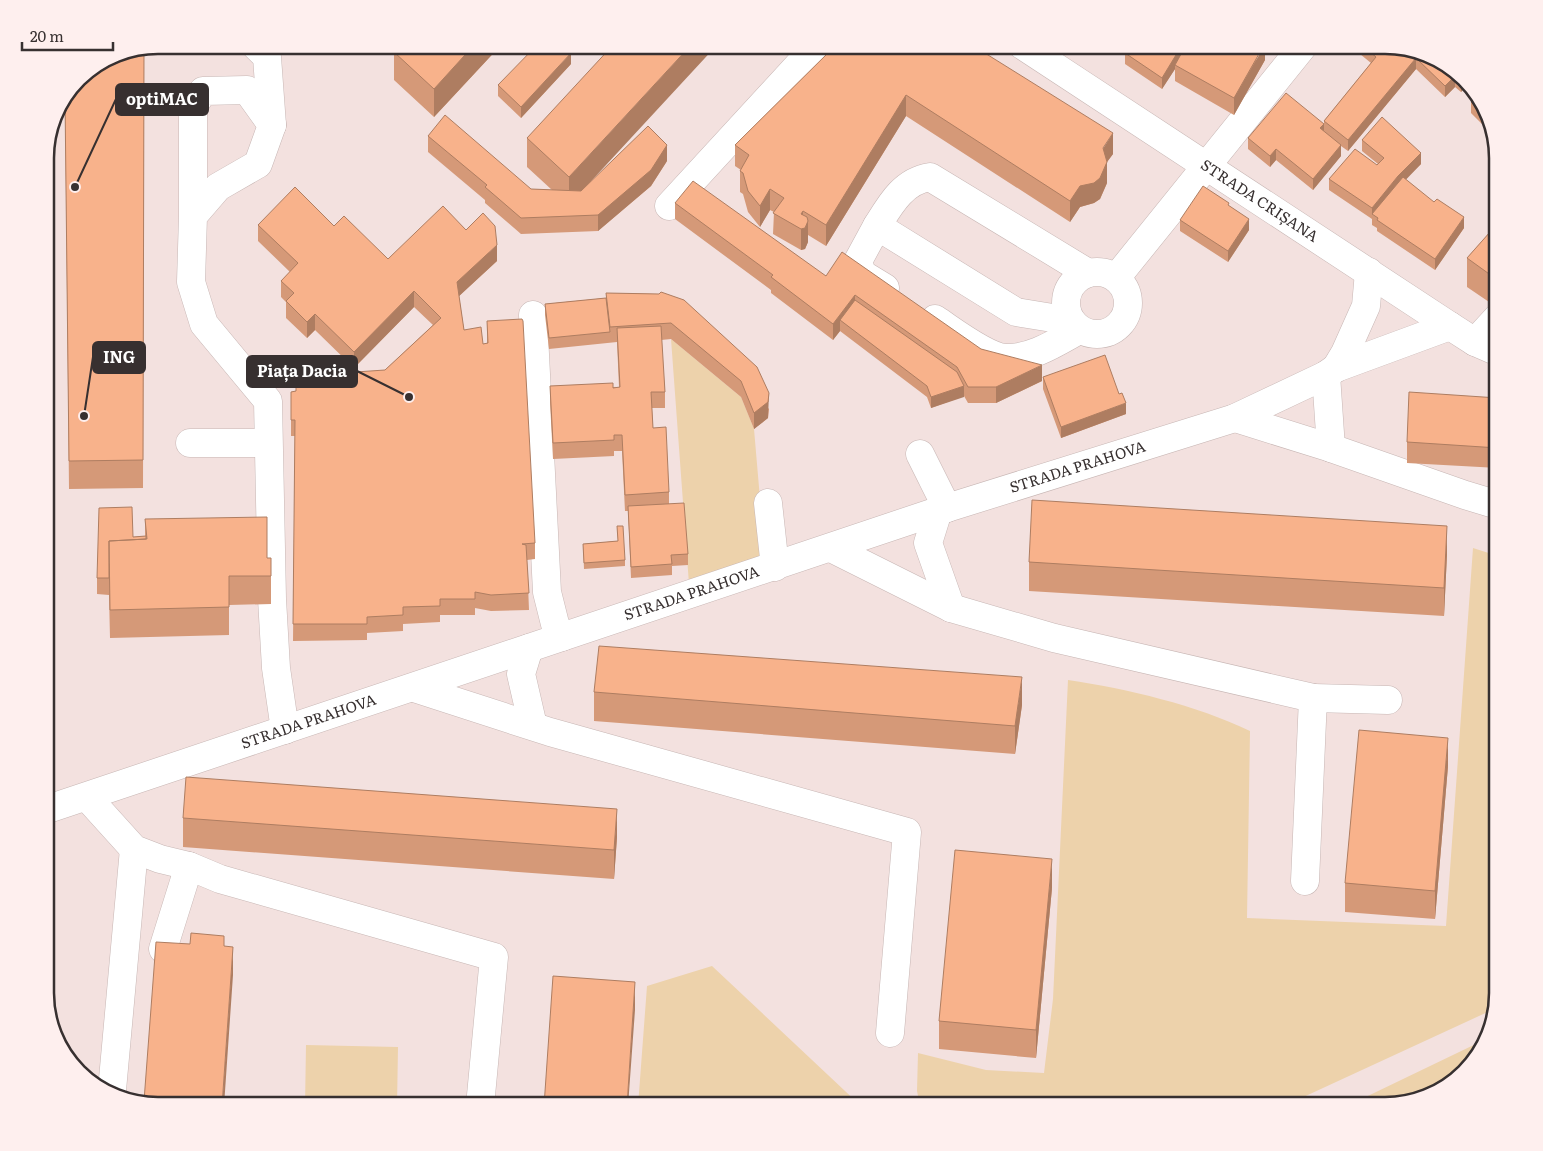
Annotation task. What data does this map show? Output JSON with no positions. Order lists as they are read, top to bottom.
{
  "streets": {
    "street": ["STRADA CRIȘANA", "STRADA PRAHOVA"]
  },
  "crossings": [
    ["STRADA CRIȘANA", "STRADA PRAHOVA"]
  ],
  "places": ["optiMAC", "Piața Dacia", "ING"],
  "scale_bar": "20 m"
}
